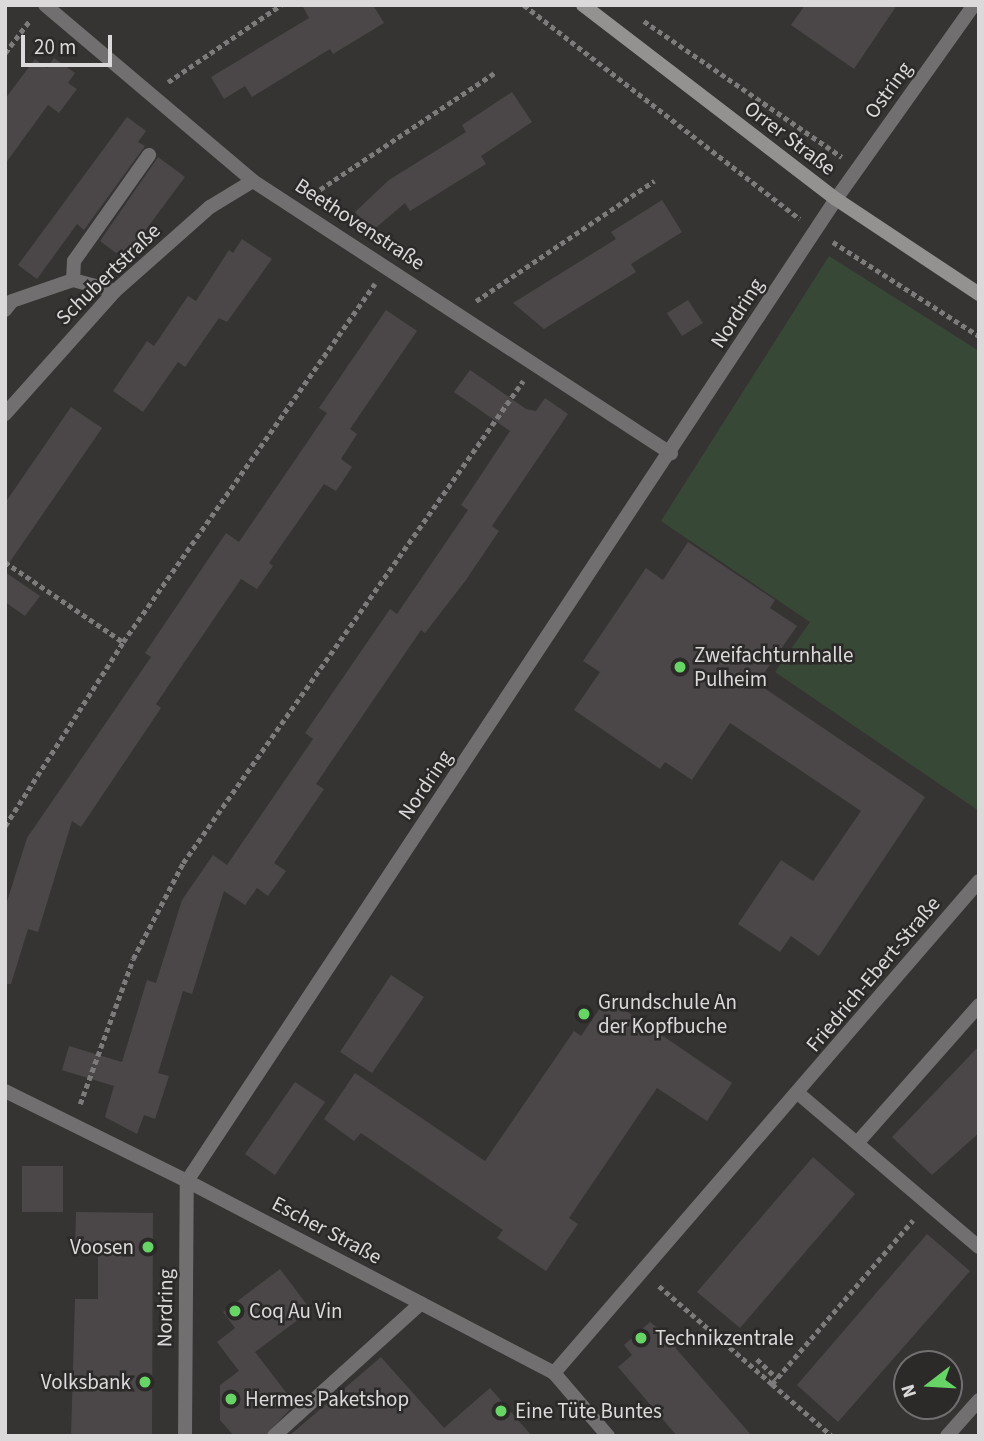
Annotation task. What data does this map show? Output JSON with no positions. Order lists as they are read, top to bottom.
{
  "streets": {
    "street": [
      "Ostring",
      "Orrer Straße",
      "Beethovenstraße",
      "Schubertstraße",
      "Nordring",
      "Friedrich-Ebert-Straße",
      "Escher Straße"
    ]
  },
  "crossings": [
    ["Ostring", "Orrer Straße"],
    ["Ostring", "Nordring"],
    ["Orrer Straße", "Nordring"],
    ["Beethovenstraße", "Schubertstraße"],
    ["Beethovenstraße", "Nordring"],
    ["Nordring", "Escher Straße"],
    ["Friedrich-Ebert-Straße", "Escher Straße"]
  ],
  "places": [
    "Zweifachturnhalle Pulheim",
    "Grundschule An der Kopfbuche",
    "Voosen",
    "Coq Au Vin",
    "Technikzentrale",
    "Volksbank",
    "Hermes Paketshop",
    "Eine Tüte Buntes"
  ],
  "scale_bar": "20 m",
  "north": "left"
}
